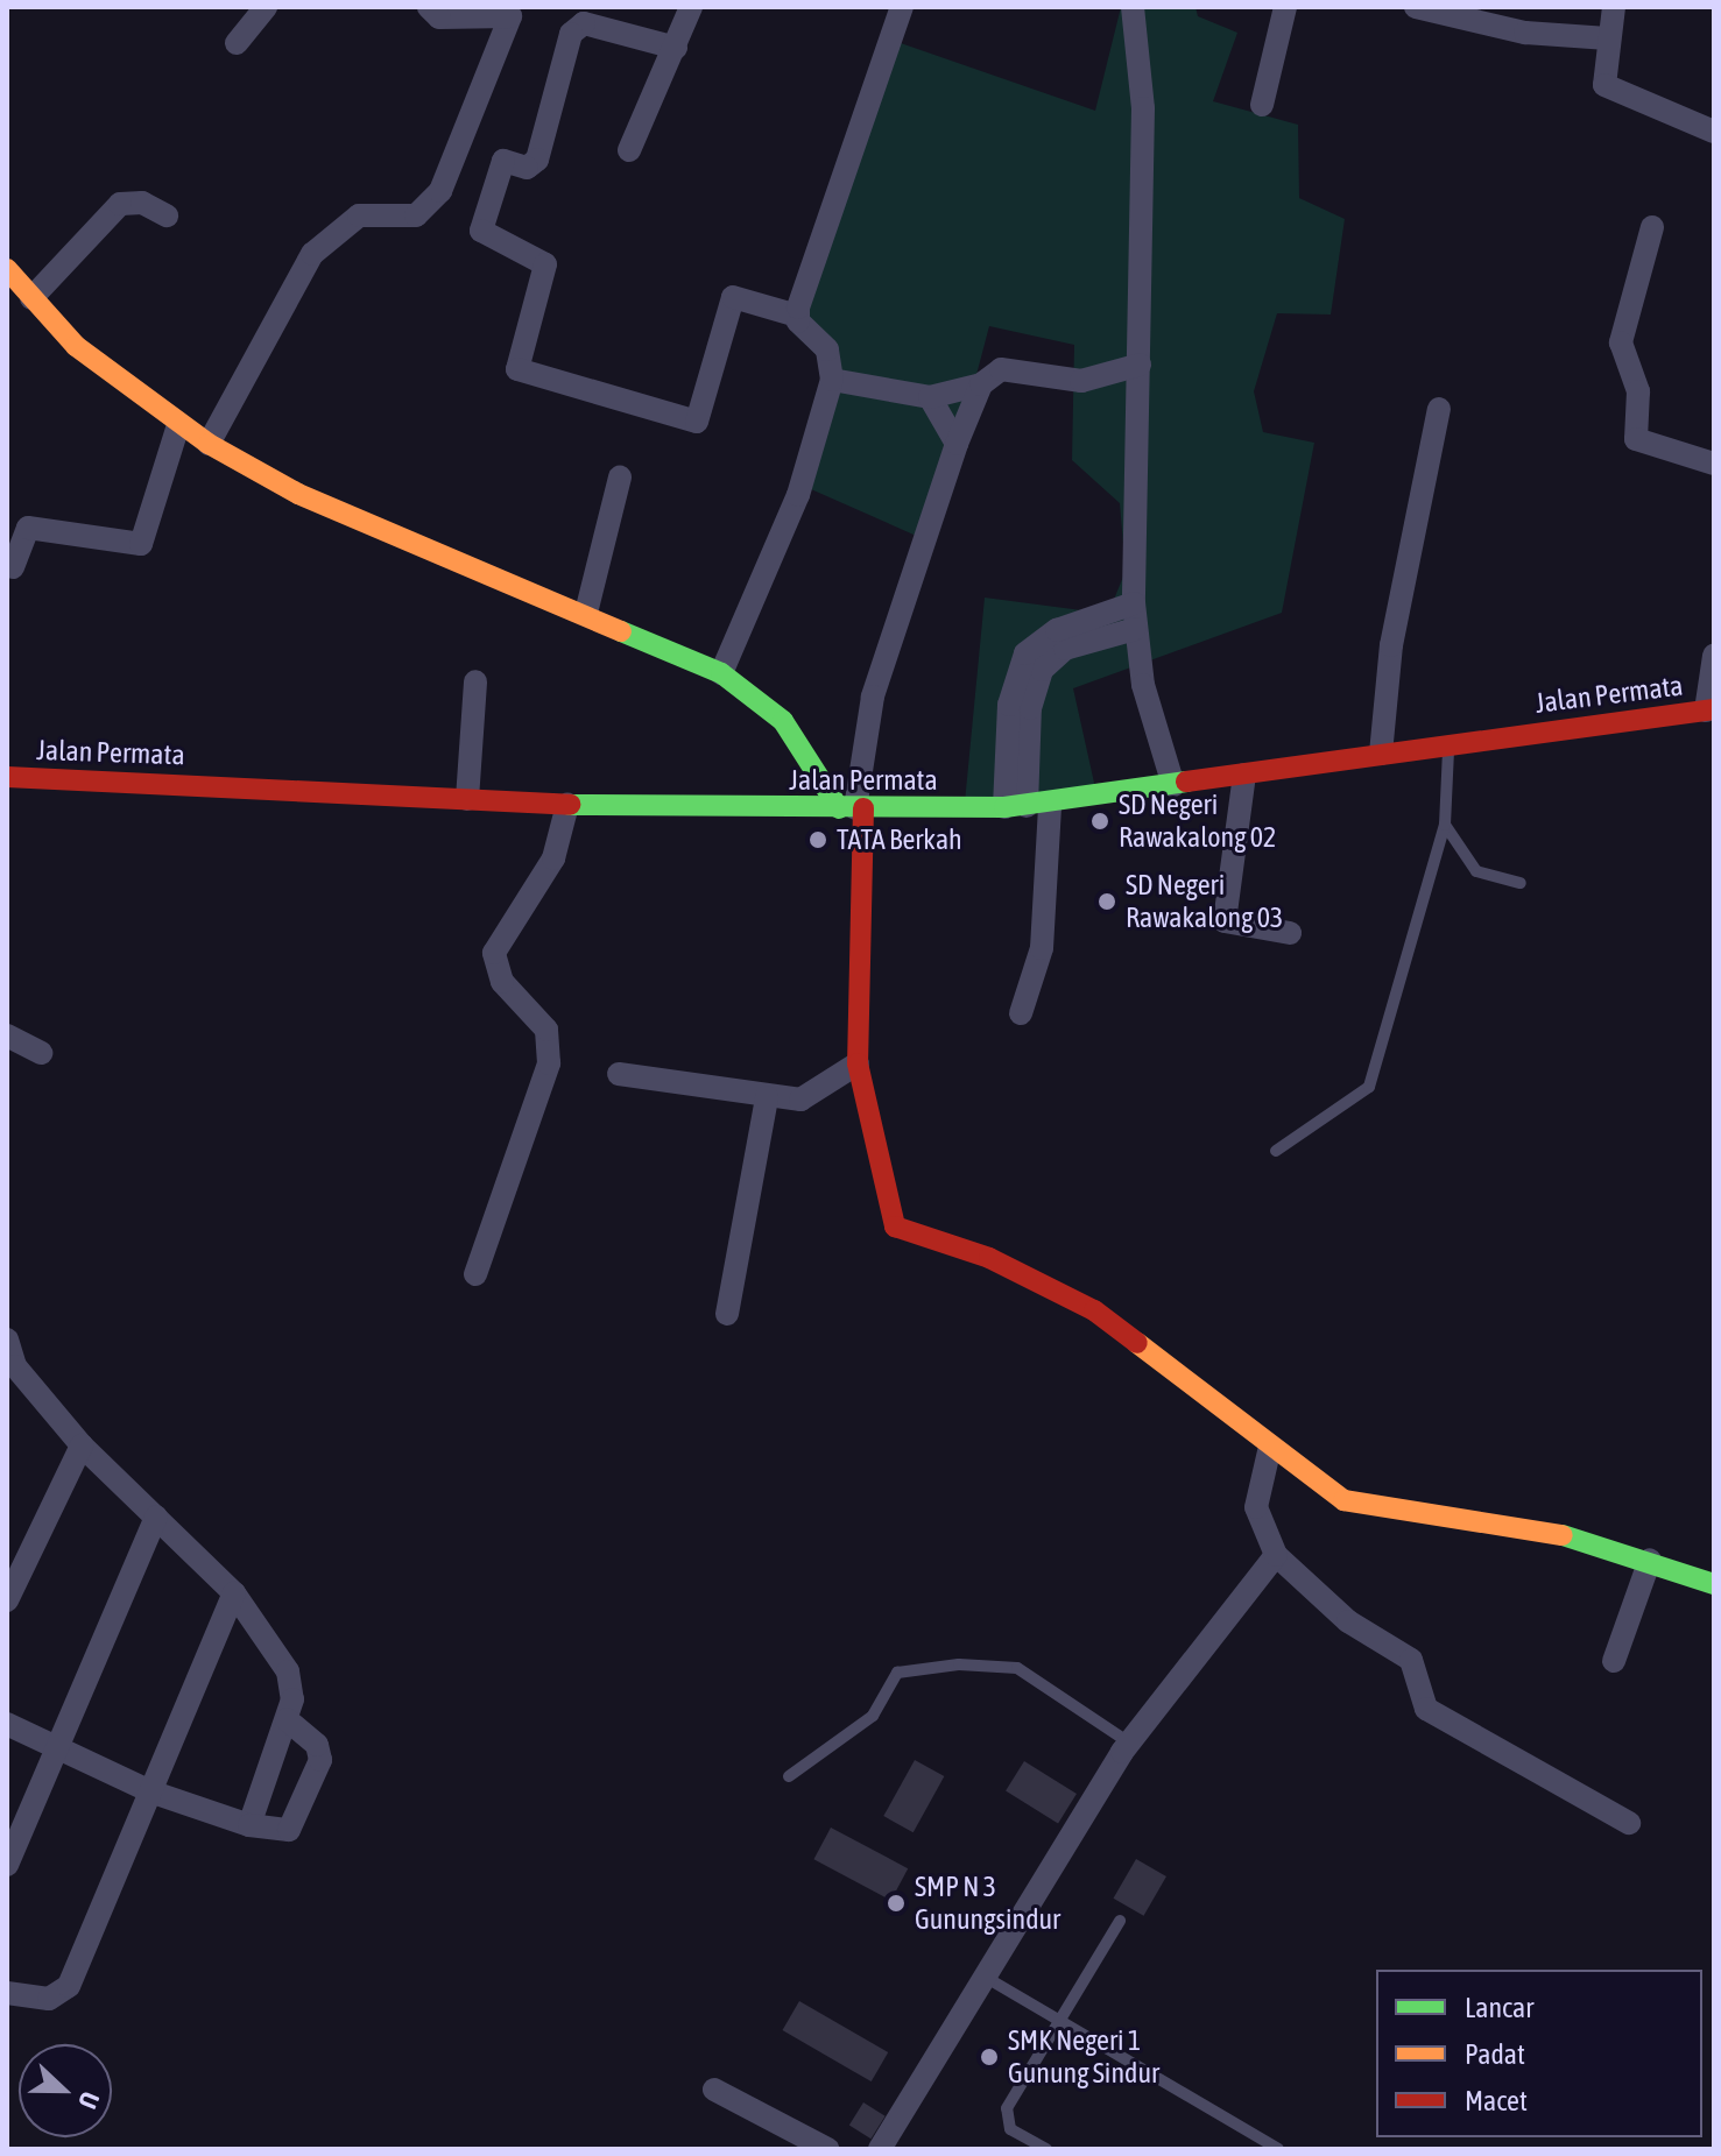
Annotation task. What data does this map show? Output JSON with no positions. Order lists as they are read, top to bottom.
{
  "streets": {
    "street": ["Jalan Permata"]
  },
  "places": [
    "SD Negeri Rawakalong 02",
    "TATA Berkah",
    "SD Negeri Rawakalong 03",
    "SMP N 3 Gunungsindur",
    "SMK Negeri 1 Gunung Sindur"
  ],
  "legend": ["Lancar", "Padat", "Macet"],
  "north": "right"
}
